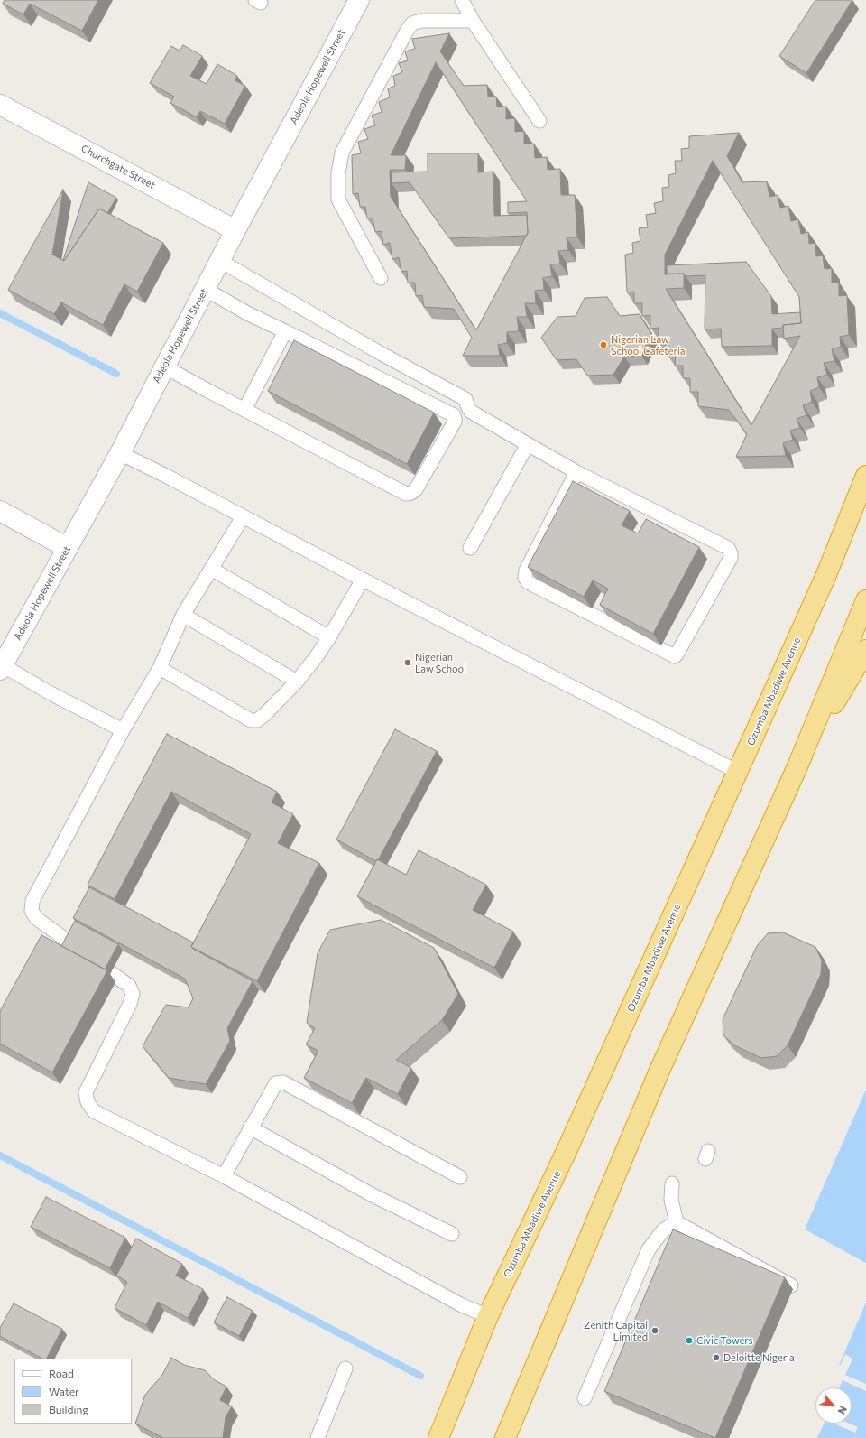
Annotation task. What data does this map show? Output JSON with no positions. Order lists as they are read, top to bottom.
{
  "streets": {
    "highway": ["Ozumba Mbadiwe Avenue"],
    "street": ["Adeola Hopewell Street", "Churchgate Street"]
  },
  "crossings": [
    ["Adeola Hopewell Street", "Churchgate Street"]
  ],
  "places": [
    "Nigerian Law School Cafeteria",
    "Nigerian Law School",
    "Zenith Capital Limited",
    "Civic Towers",
    "Deloitte Nigeria"
  ],
  "legend": ["Road", "Water", "Building"],
  "north": "bottom right"
}
